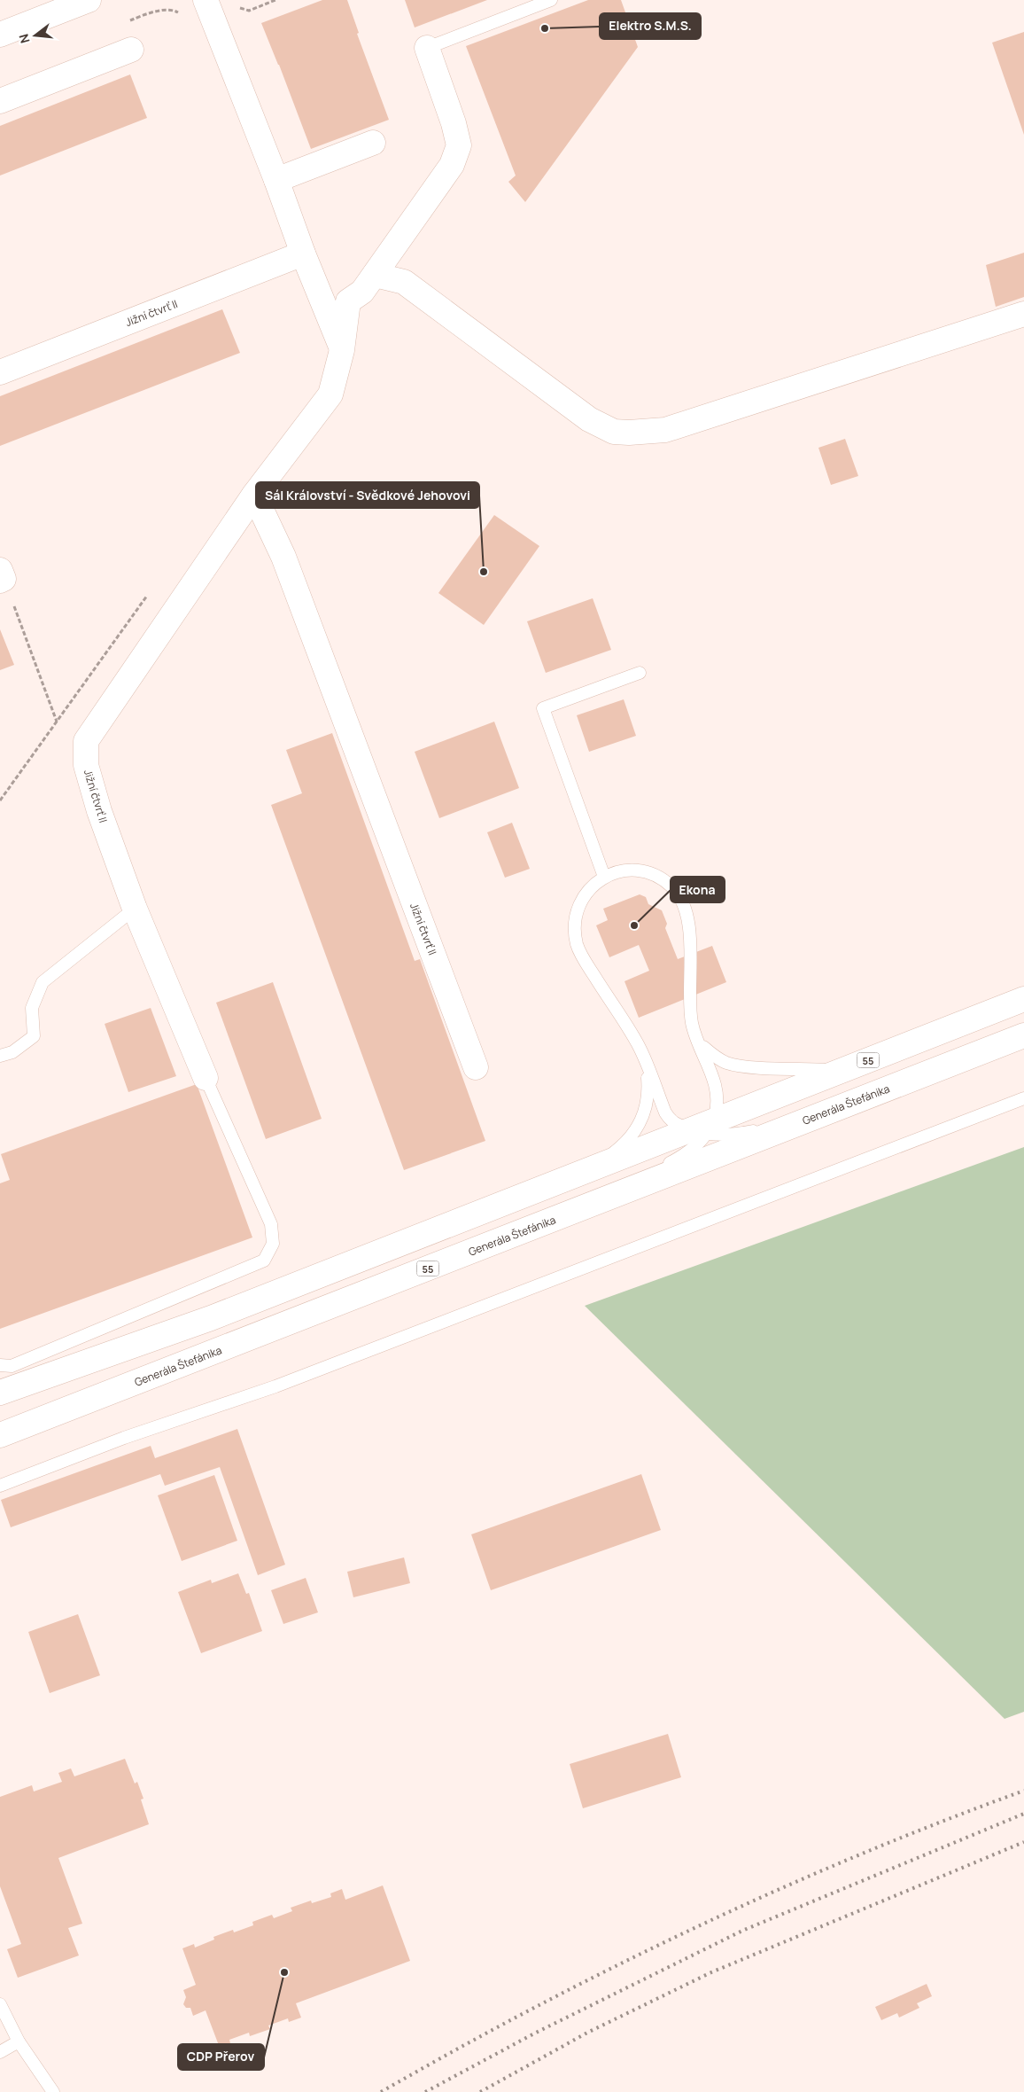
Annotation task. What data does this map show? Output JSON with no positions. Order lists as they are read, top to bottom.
{
  "streets": {
    "street": ["Jižní čtvrť II", "55", "Generála Štefánika"]
  },
  "places": [
    "Elektro S.M.S.",
    "Sál Království - Svědkové Jehovovi",
    "Ekona",
    "CDP Přerov"
  ],
  "north": "left"
}
